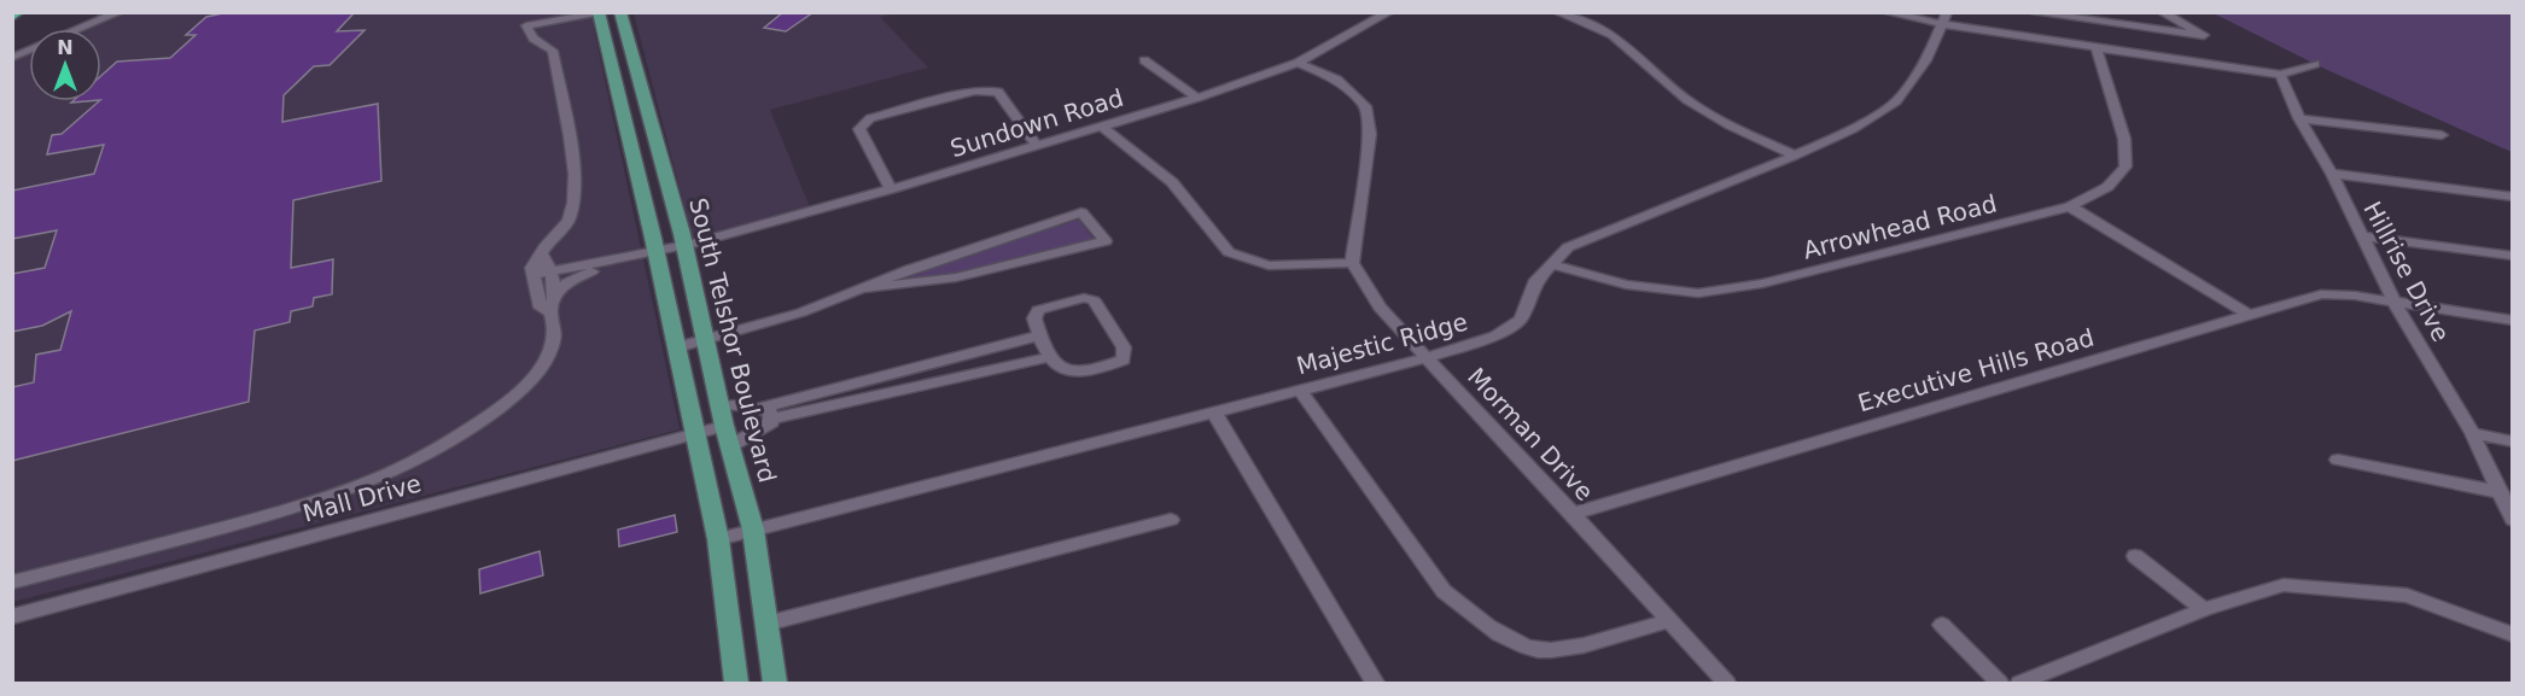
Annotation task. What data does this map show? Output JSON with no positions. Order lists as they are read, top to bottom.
{
  "streets": {
    "main road": ["South Telshor Boulevard"],
    "street": [
      "Sundown Road",
      "Arrowhead Road",
      "Hillrise Drive",
      "Majestic Ridge",
      "Executive Hills Road",
      "Morman Drive",
      "Mall Drive"
    ]
  },
  "crossings": [
    ["Sundown Road", "South Telshor Boulevard"],
    ["Arrowhead Road", "Majestic Ridge"],
    ["Hillrise Drive", "Executive Hills Road"],
    ["South Telshor Boulevard", "Majestic Ridge"],
    ["South Telshor Boulevard", "Mall Drive"],
    ["Majestic Ridge", "Morman Drive"],
    ["Executive Hills Road", "Morman Drive"]
  ],
  "north": "top"
}
